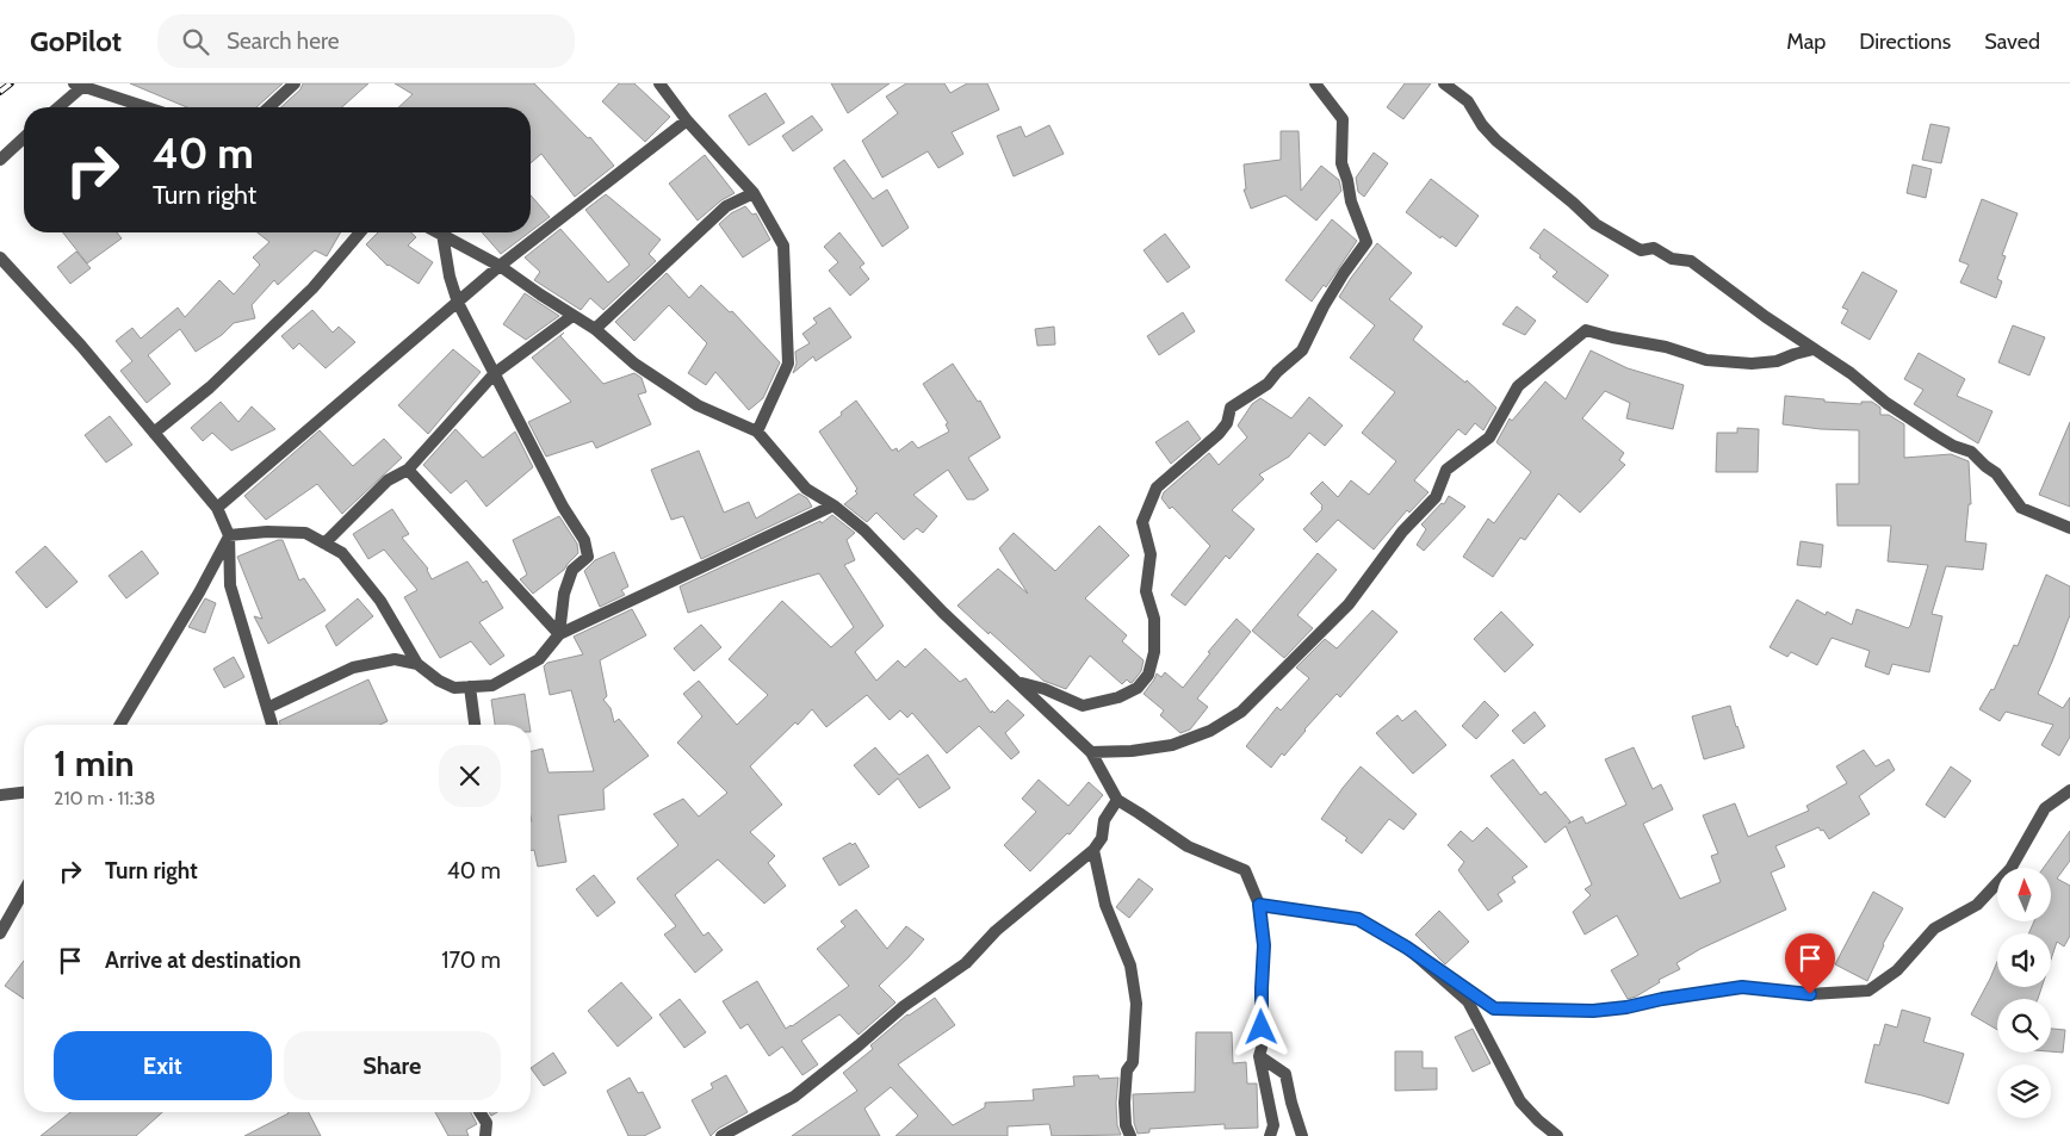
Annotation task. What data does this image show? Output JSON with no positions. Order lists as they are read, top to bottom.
{
  "north": "top",
  "page": {
    "header": "GoPilot",
    "search": "Search here",
    "nav": ["Map", "Directions", "Saved"],
    "turn": ["40 m", "Turn right"],
    "heading": ["1 min", "210 m · 11:38"],
    "list": [
      {
        "name": "Turn right",
        "value": "40 m"
      },
      {
        "name": "Arrive at destination",
        "value": "170 m"
      }
    ],
    "buttons": ["Exit", "Share"]
  }
}
